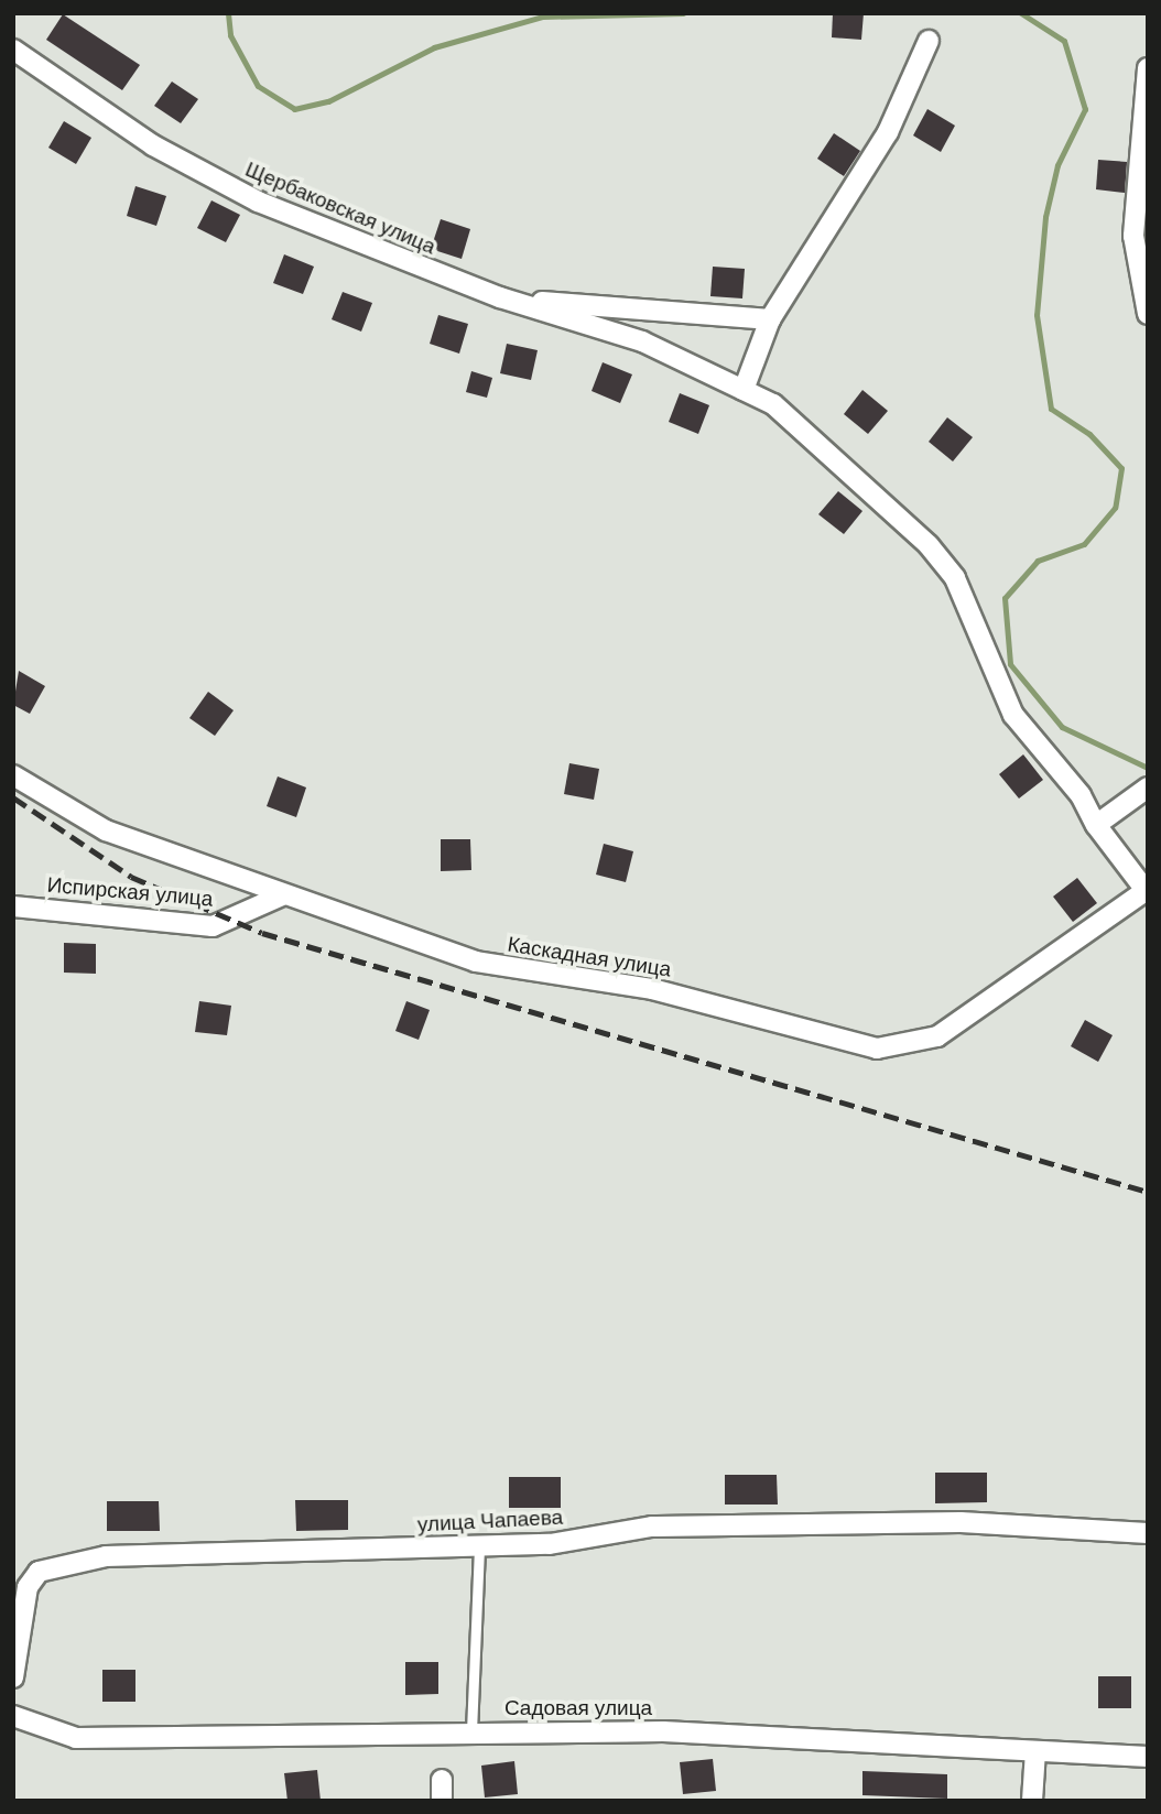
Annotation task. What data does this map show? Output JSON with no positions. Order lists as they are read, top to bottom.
{
  "streets": {
    "street": [
      "Щербаковская улица",
      "Испирская улица",
      "Каскадная улица",
      "улица Чапаева",
      "Садовая улица"
    ]
  },
  "crossings": [
    ["Щербаковская улица", "Каскадная улица"],
    ["Испирская улица", "Каскадная улица"]
  ]
}
